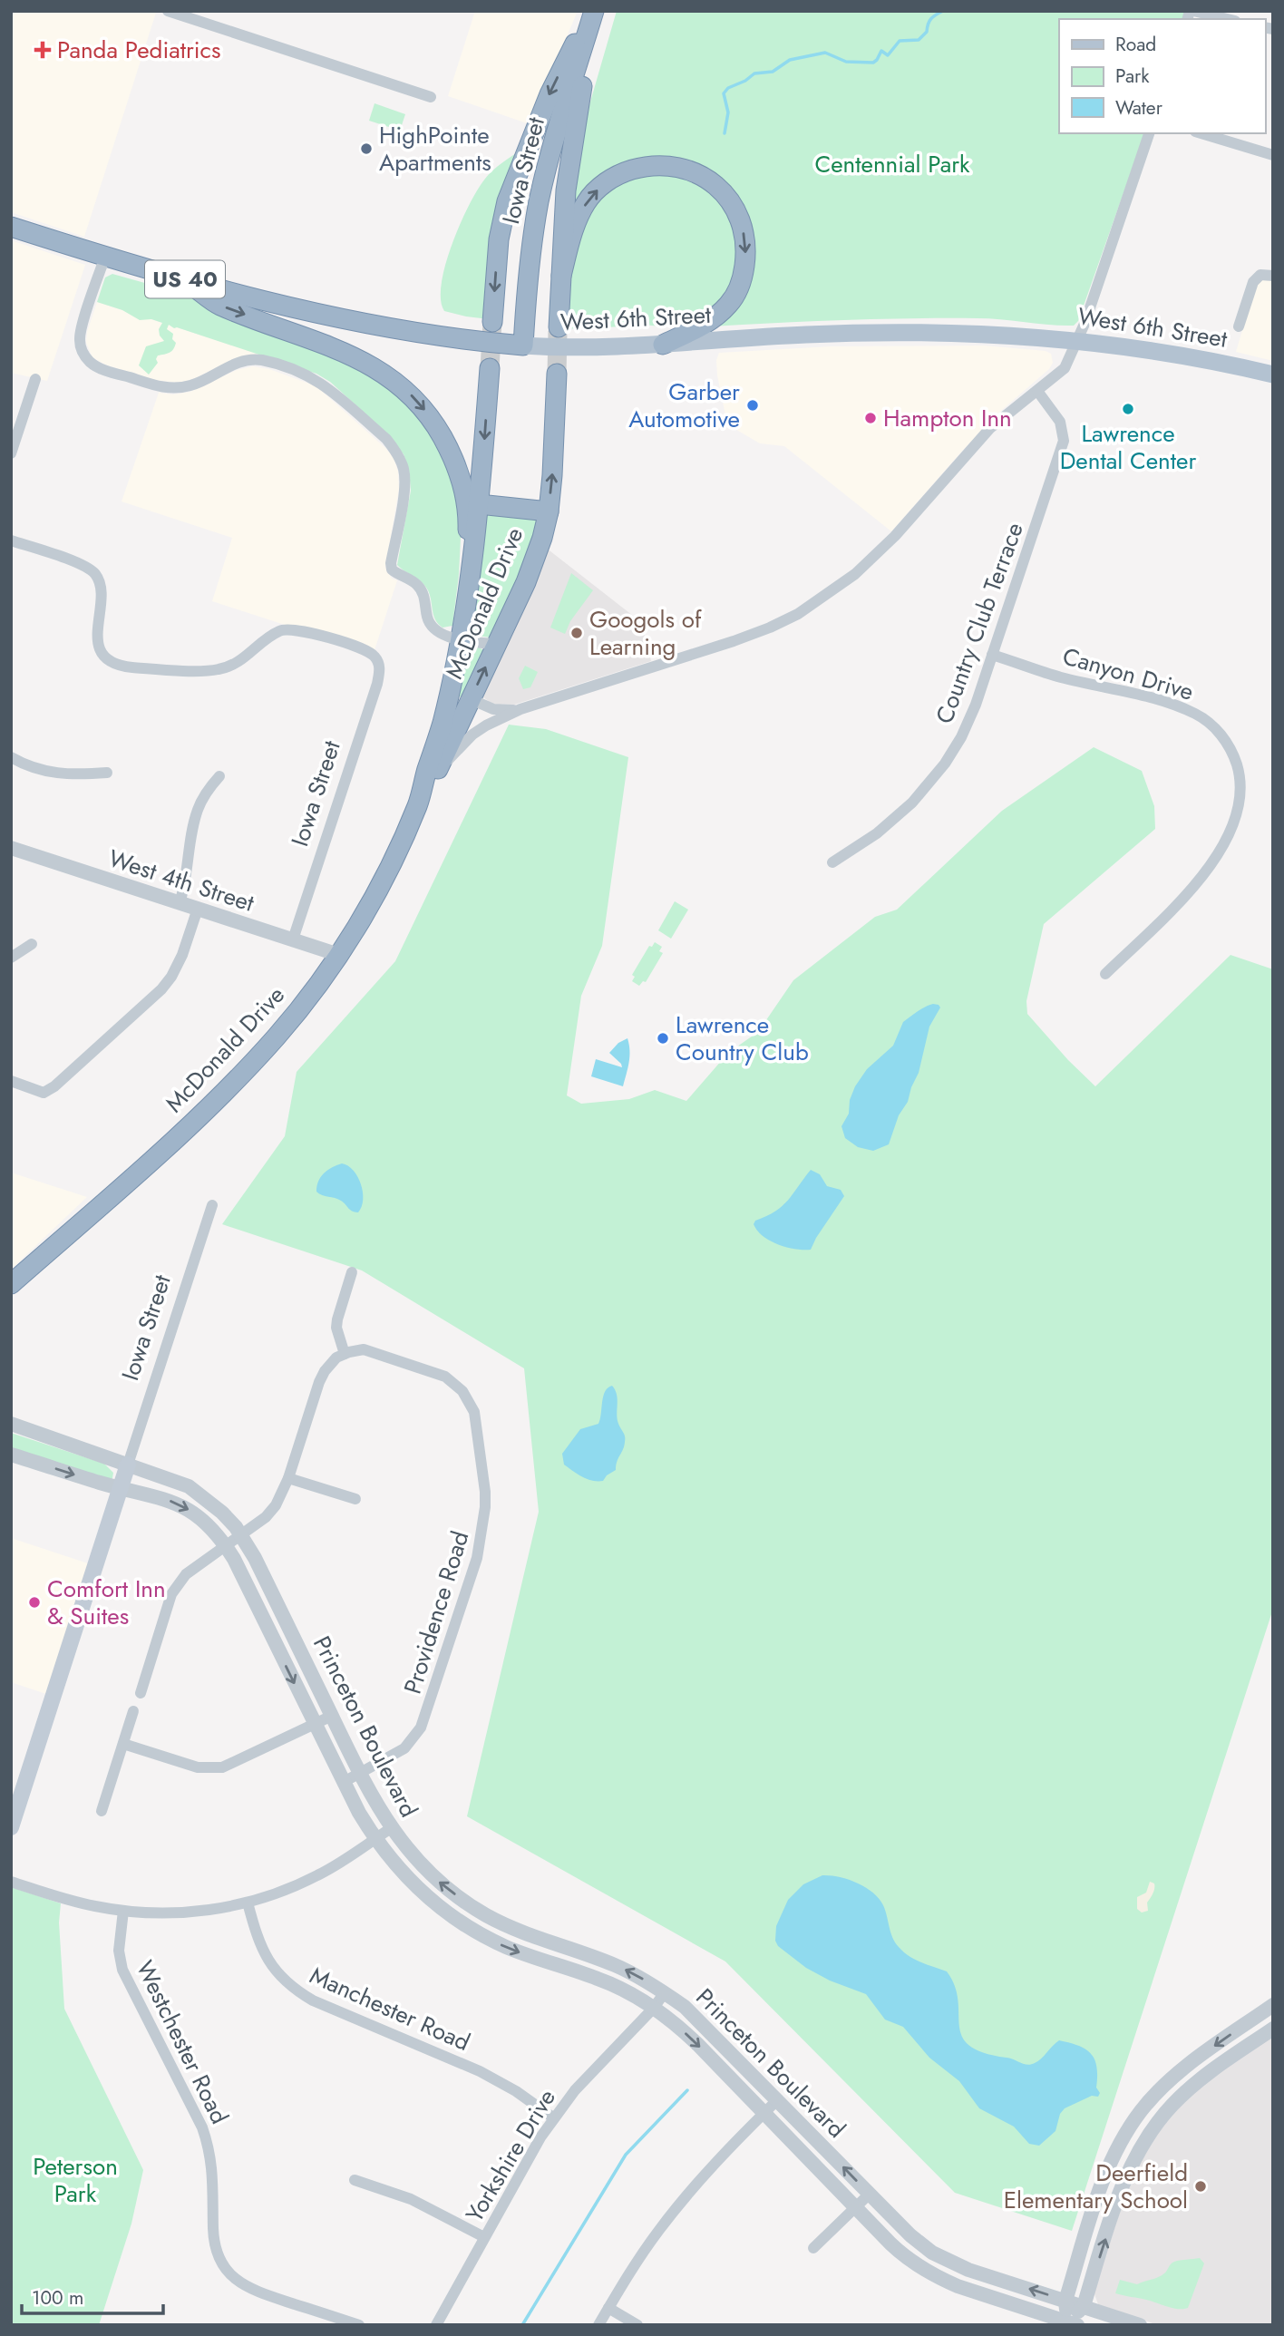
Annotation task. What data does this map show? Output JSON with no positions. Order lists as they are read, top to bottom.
{
  "streets": {
    "highway": [
      "Iowa Street",
      "US 40",
      "West 6th Street",
      "McDonald Drive"
    ],
    "street": [
      "Country Club Terrace",
      "Canyon Drive",
      "West 4th Street",
      "Providence Road",
      "Princeton Boulevard",
      "Manchester Road",
      "Westchester Road",
      "Yorkshire Drive"
    ]
  },
  "crossings": [
    ["Iowa Street", "West 6th Street"],
    ["Iowa Street", "West 4th Street"],
    ["Iowa Street", "Princeton Boulevard"],
    ["McDonald Drive", "West 4th Street"],
    ["Country Club Terrace", "Canyon Drive"],
    ["Providence Road", "Princeton Boulevard"],
    ["Princeton Boulevard", "Yorkshire Drive"],
    ["Manchester Road", "Yorkshire Drive"]
  ],
  "parks": ["Centennial Park", "Peterson Park"],
  "places": {
    "health": ["Panda Pediatrics"],
    "other": [
      "HighPointe Apartments",
      "Garber Automotive",
      "Lawrence Dental Center",
      "Hampton Inn",
      "Googols of Learning",
      "Lawrence Country Club",
      "Comfort Inn & Suites",
      "Deerfield Elementary School"
    ]
  },
  "legend": ["Road", "Park", "Water"],
  "scale_bar": "100 m"
}
